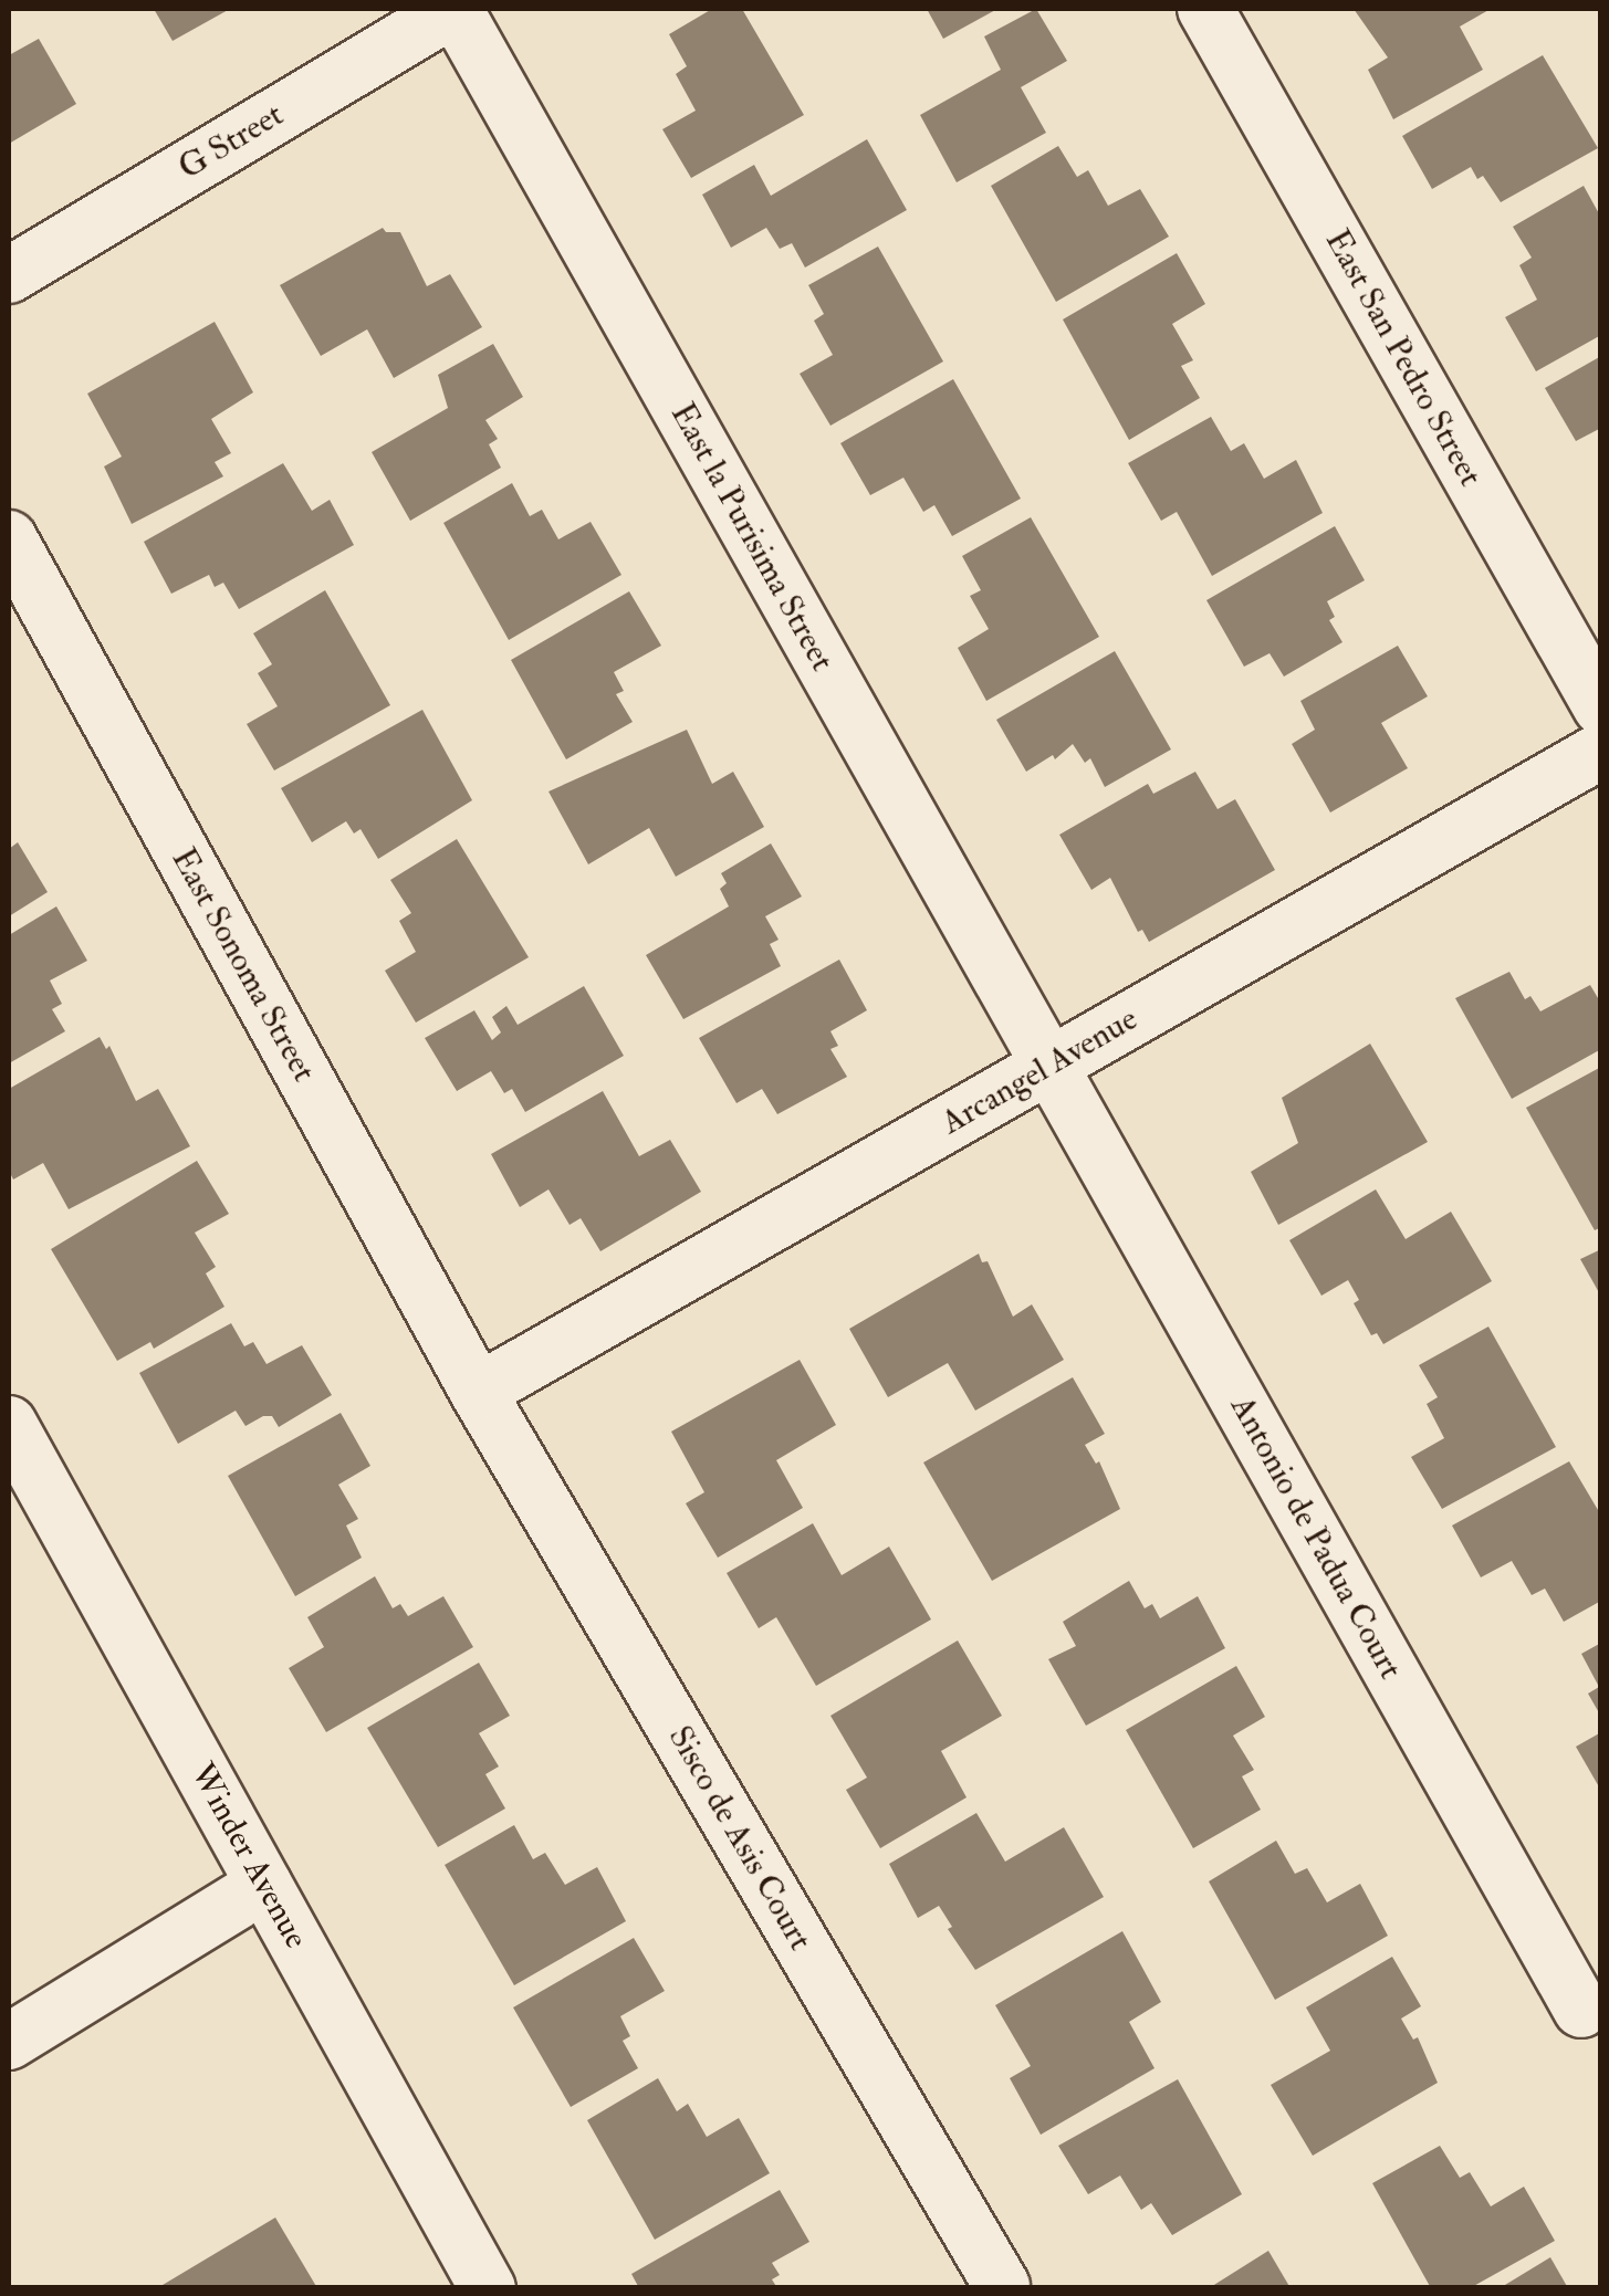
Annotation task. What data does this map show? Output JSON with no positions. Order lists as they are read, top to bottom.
{
  "streets": {
    "street": [
      "G Street",
      "East San Pedro Street",
      "East la Purisima Street",
      "East Sonoma Street",
      "Arcangel Avenue",
      "Antonio de Padua Court",
      "Sisco de Asis Court",
      "Winder Avenue"
    ]
  },
  "crossings": [
    ["G Street", "East la Purisima Street"],
    ["East la Purisima Street", "Arcangel Avenue"],
    ["East la Purisima Street", "Antonio de Padua Court"],
    ["East Sonoma Street", "Arcangel Avenue"],
    ["East Sonoma Street", "Sisco de Asis Court"],
    ["Arcangel Avenue", "Antonio de Padua Court"],
    ["Arcangel Avenue", "Sisco de Asis Court"]
  ]
}
